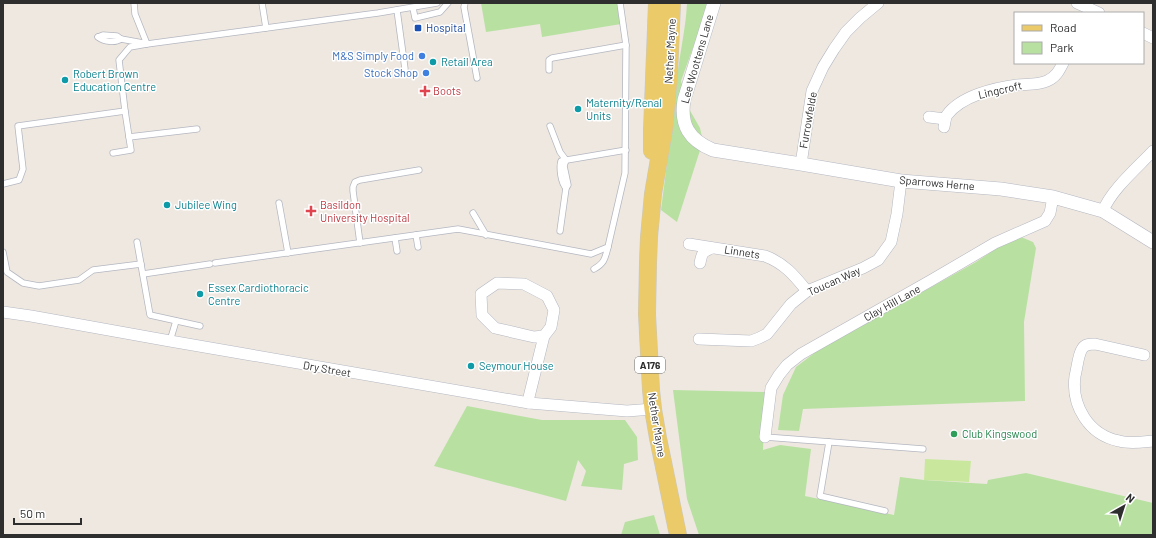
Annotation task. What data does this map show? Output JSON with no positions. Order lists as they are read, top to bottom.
{
  "streets": {
    "main road": ["Nether Mayne", "A176"],
    "street": [
      "Lee Woottens Lane",
      "Lingcroft",
      "Furrowfelde",
      "Sparrows Herne",
      "Linnets",
      "Toucan Way",
      "Clay Hill Lane",
      "Dry Street"
    ]
  },
  "crossings": [
    ["Nether Mayne", "Dry Street"],
    ["Lee Woottens Lane", "Sparrows Herne"],
    ["Furrowfelde", "Sparrows Herne"],
    ["Sparrows Herne", "Toucan Way"],
    ["Sparrows Herne", "Clay Hill Lane"],
    ["Linnets", "Toucan Way"]
  ],
  "places": {
    "transit": ["Hospital"],
    "other": [
      "M&S Simply Food",
      "Retail Area",
      "Stock Shop",
      "Robert Brown Education Centre",
      "Maternity/Renal Units",
      "Jubilee Wing",
      "Essex Cardiothoracic Centre",
      "Seymour House",
      "Club Kingswood"
    ],
    "health": ["Boots", "Basildon University Hospital"]
  },
  "legend": ["Road", "Park"],
  "scale_bar": "50 m",
  "north": "top right"
}
